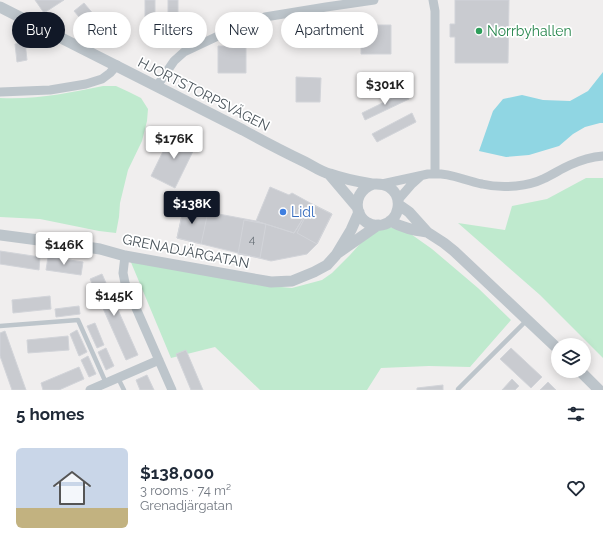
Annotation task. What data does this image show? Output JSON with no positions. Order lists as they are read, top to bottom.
{
  "streets": {
    "street": ["HJORTSTORPSVÄGEN", "GRENADJÄRGATAN"]
  },
  "crossings": [
    ["HJORTSTORPSVÄGEN", "GRENADJÄRGATAN"]
  ],
  "places": ["Norrbyhallen", "Lidl"],
  "house_numbers": ["4"],
  "page": {
    "chip": [
      "Buy",
      "Rent",
      "Filters",
      "New",
      "Apartment"
    ],
    "price": [
      "$301K",
      "$176K",
      "$138K",
      "$146K",
      "$145K"
    ],
    "heading": "5 homes",
    "list": [
      {
        "name": "$138,000",
        "note": "3 rooms · 74 m² · Grenadjärgatan"
      }
    ]
  }
}
